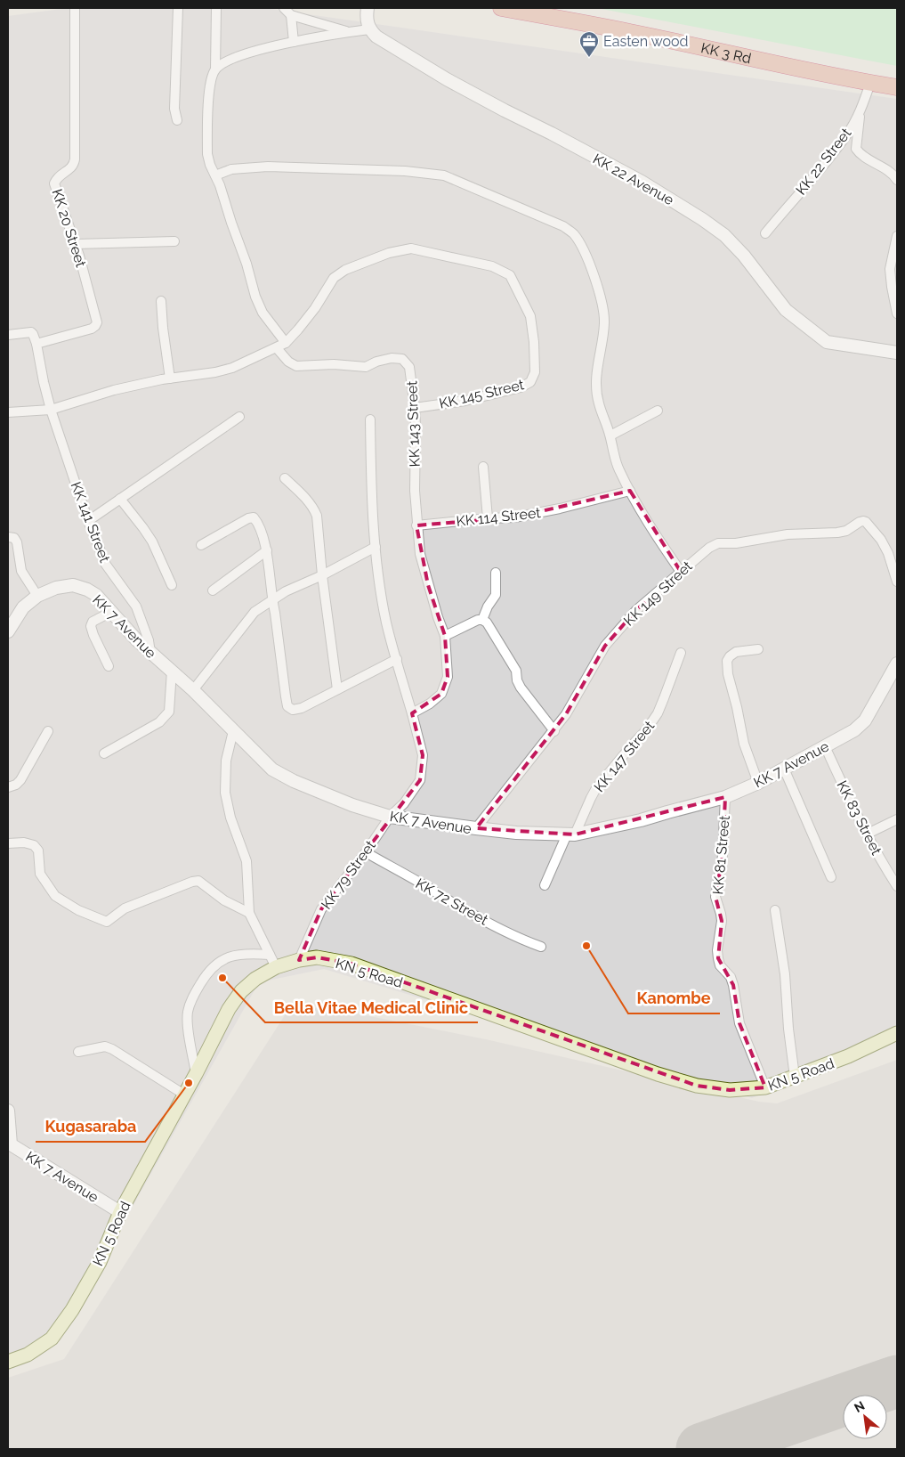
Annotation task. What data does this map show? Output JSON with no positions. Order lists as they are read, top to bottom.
{
  "streets": {
    "highway": ["KK 3 Rd"],
    "main road": ["KN 5 Road"],
    "street": [
      "KK 22 Street",
      "KK 22 Avenue",
      "KK 20 Street",
      "KK 145 Street",
      "KK 143 Street",
      "KK 114 Street",
      "KK 141 Street",
      "KK 149 Street",
      "KK 7 Avenue",
      "KK 147 Street",
      "KK 83 Street",
      "KK 81 Street",
      "KK 79 Street",
      "KK 72 Street"
    ]
  },
  "crossings": [
    ["KK 3 Rd", "KK 22 Street"],
    ["KK 145 Street", "KK 143 Street"],
    ["KK 143 Street", "KK 114 Street"],
    ["KK 141 Street", "KK 7 Avenue"],
    ["KK 149 Street", "KK 7 Avenue"],
    ["KK 7 Avenue", "KK 147 Street"],
    ["KK 7 Avenue", "KK 83 Street"],
    ["KK 7 Avenue", "KK 81 Street"],
    ["KK 7 Avenue", "KK 79 Street"],
    ["KK 7 Avenue", "KN 5 Road"],
    ["KK 81 Street", "KN 5 Road"],
    ["KK 79 Street", "KK 72 Street"],
    ["KK 79 Street", "KN 5 Road"]
  ],
  "places": {
    "office": ["Easten wood"],
    "other": ["Kanombe", "Bella Vitae Medical Clinic", "Kugasaraba"]
  },
  "north": "top left"
}
